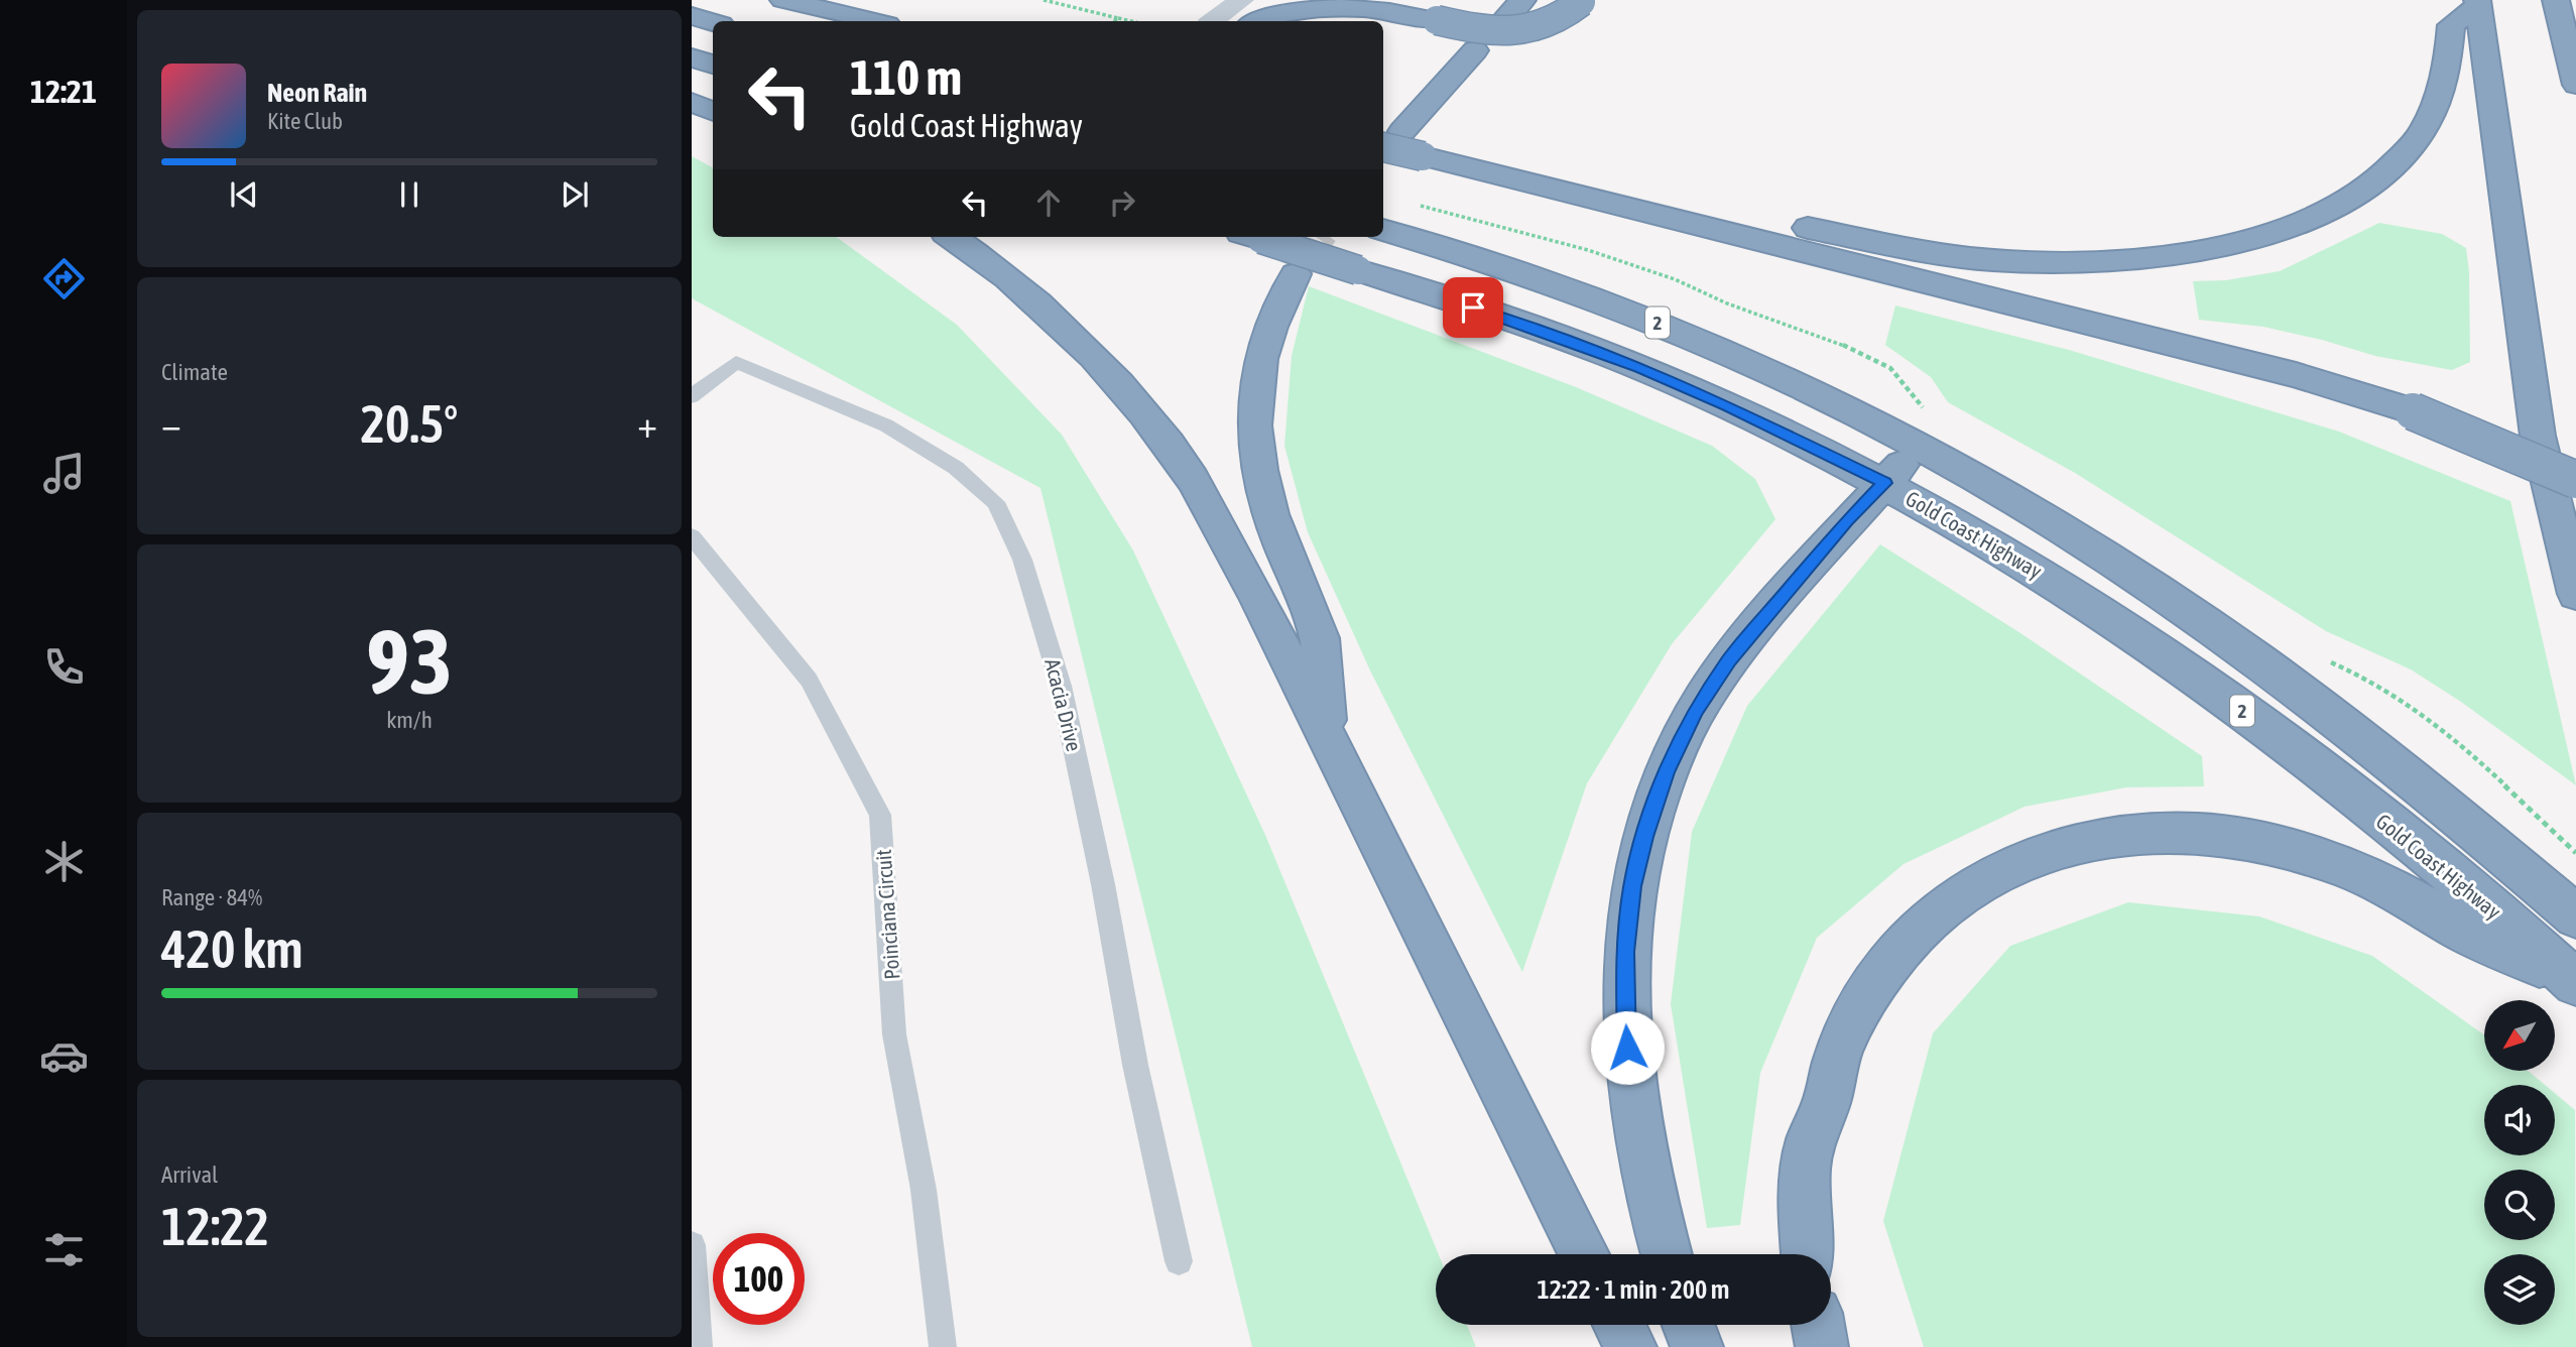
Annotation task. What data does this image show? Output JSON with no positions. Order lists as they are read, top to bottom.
{
  "streets": {
    "highway": ["2", "Gold Coast Highway"],
    "lane": ["Acacia Drive", "Poinciana Circuit"]
  },
  "north": "bottom left",
  "page": {
    "tabs": "12:21",
    "turn": ["110 m", "Gold Coast Highway"],
    "song": ["Neon Rain", "Kite Club"],
    "tile": [
      "Climate",
      ["93", "km/h"],
      ["Range · 84%", "420 km"],
      ["Arrival", "12:22"]
    ],
    "heat": ["−", "20.5°", "+"],
    "limit": "100",
    "trip": "12:22 · 1 min · 200 m"
  }
}
